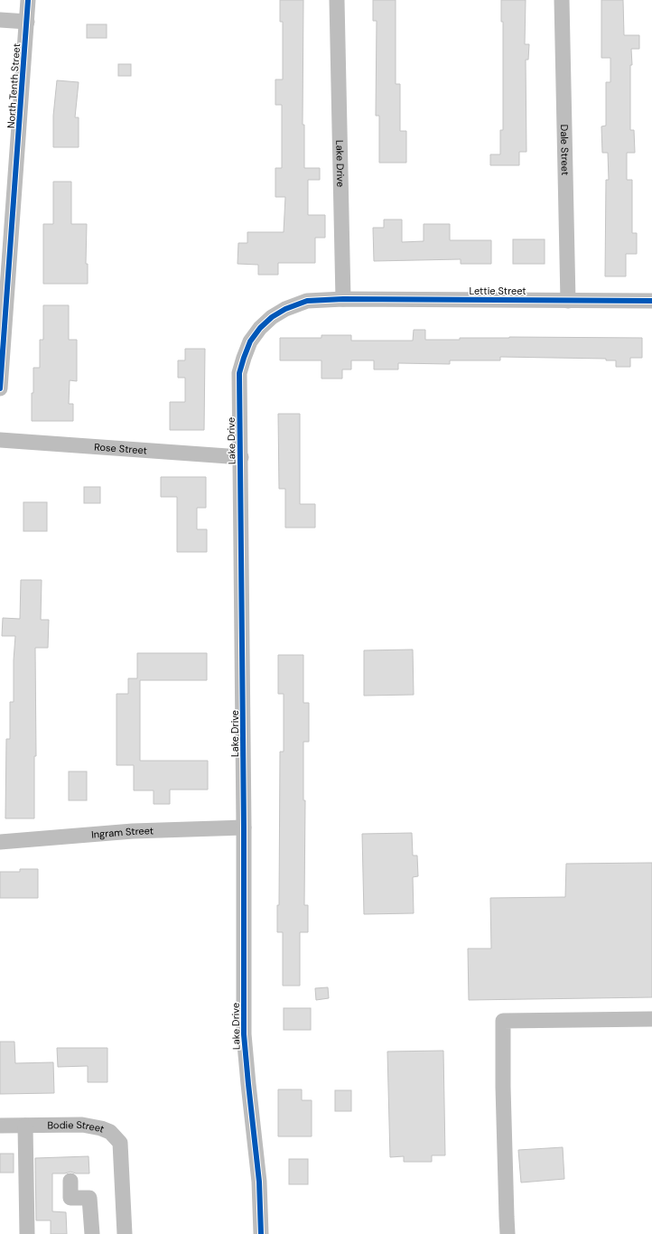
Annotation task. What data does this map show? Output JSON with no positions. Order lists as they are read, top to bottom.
{
  "streets": {
    "street": [
      "North Tenth Street",
      "Dale Street",
      "Lake Drive",
      "Lettie Street",
      "Rose Street",
      "Ingram Street",
      "Bodie Street"
    ]
  },
  "crossings": [
    ["Dale Street", "Lettie Street"],
    ["Lake Drive", "Lettie Street"],
    ["Lake Drive", "Rose Street"],
    ["Lake Drive", "Ingram Street"]
  ]
}
